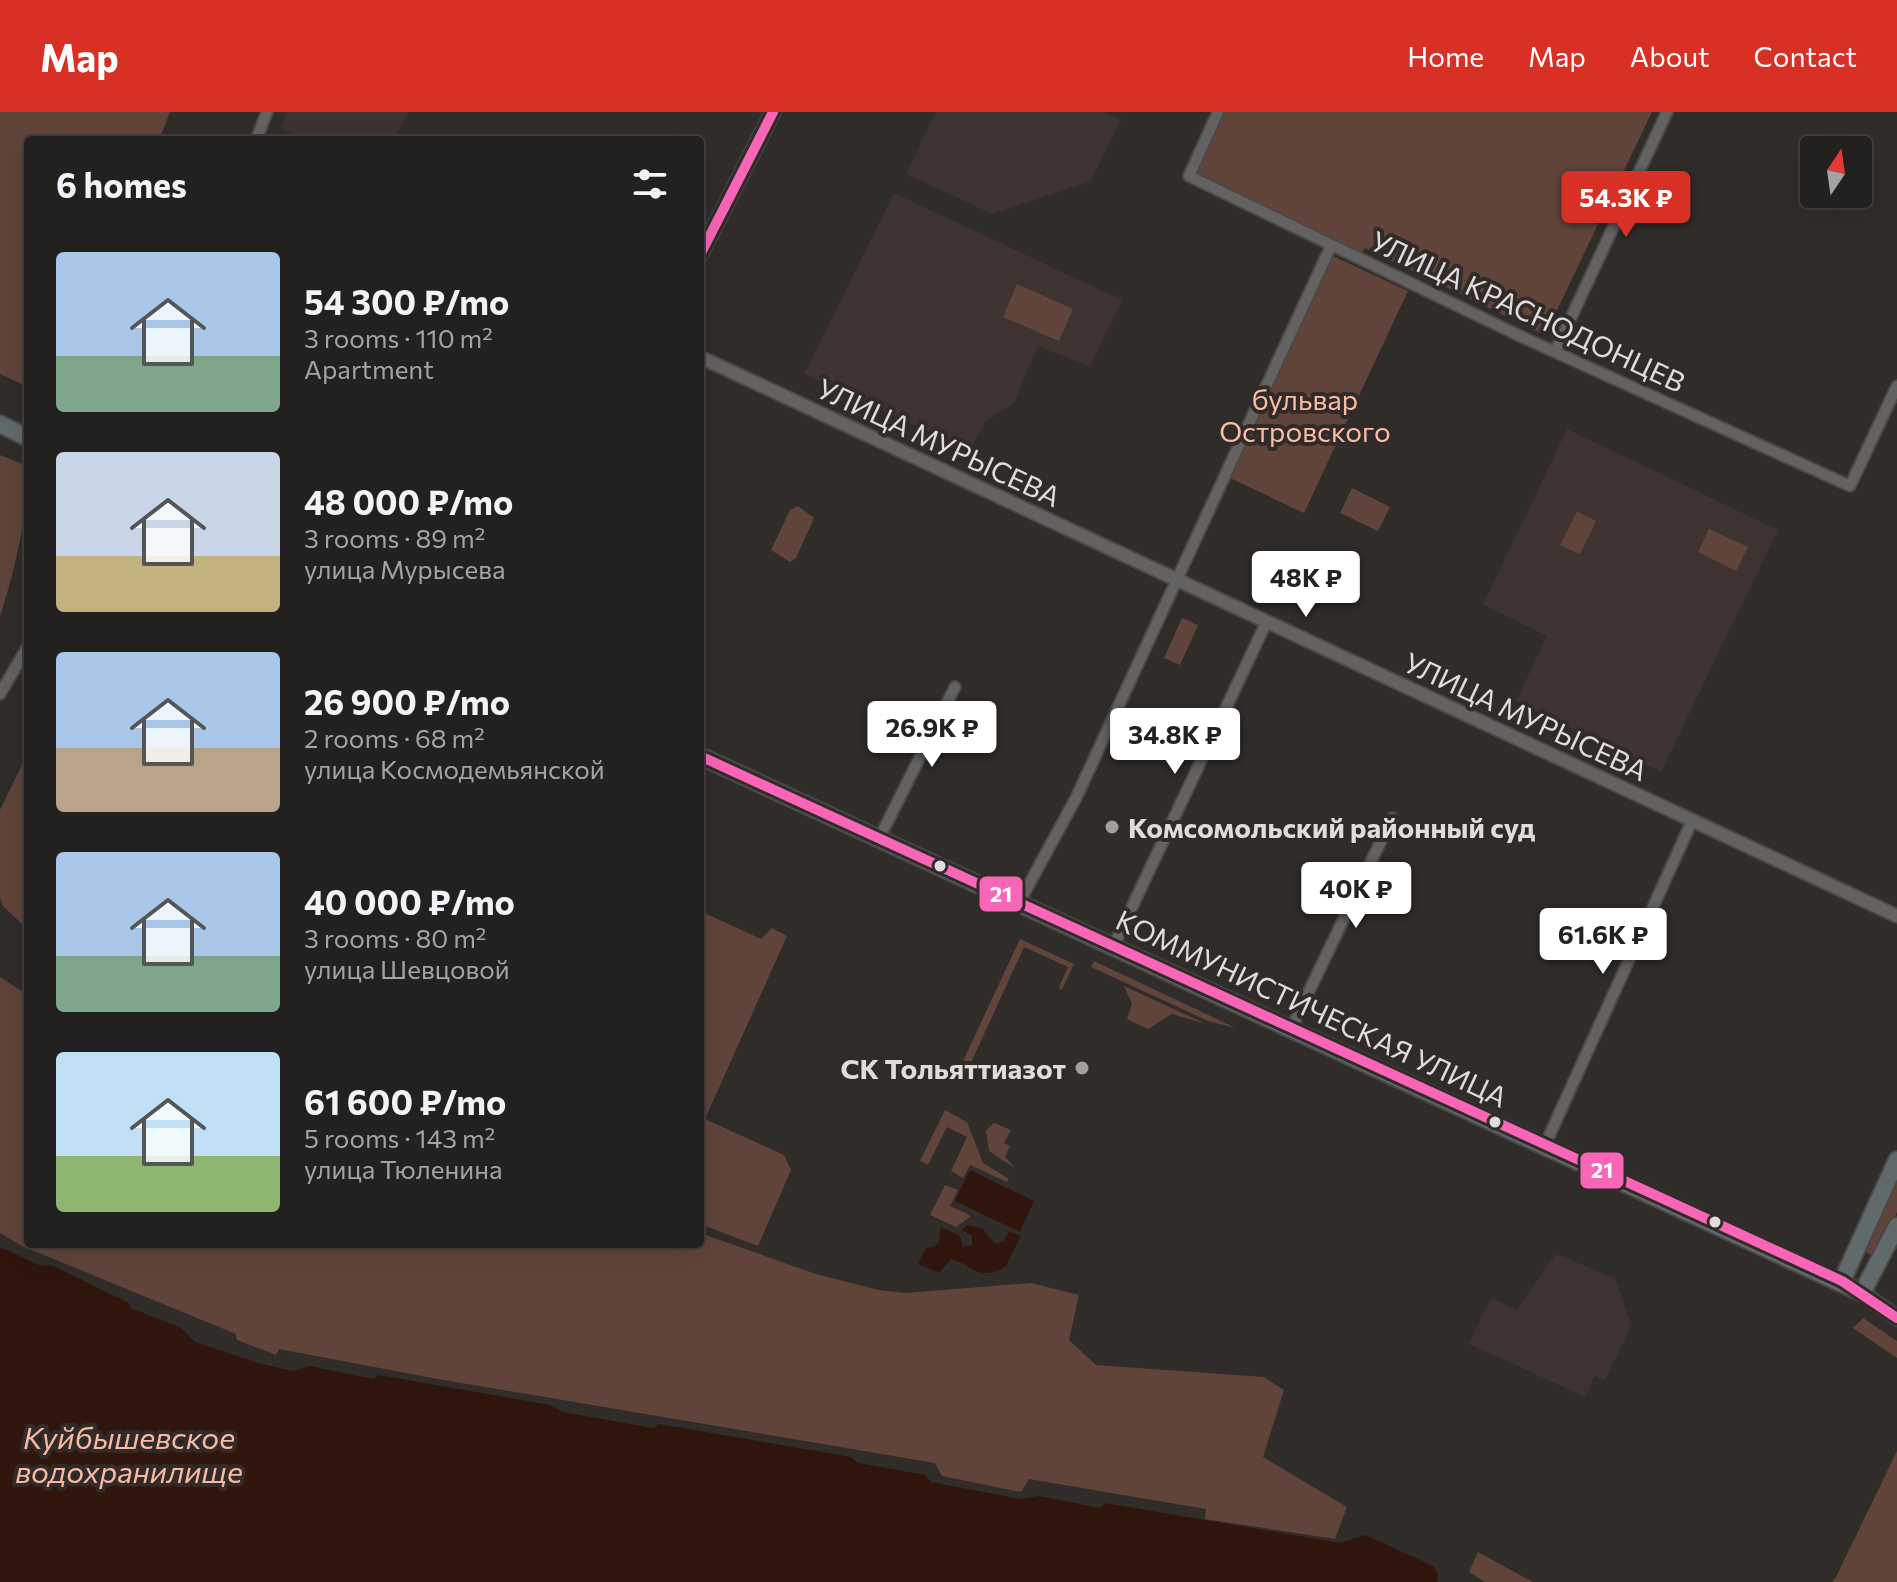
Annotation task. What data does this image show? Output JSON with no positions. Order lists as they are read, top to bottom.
{
  "streets": {
    "main road": ["КОММУНИСТИЧЕСКАЯ УЛИЦА"],
    "street": ["УЛИЦА КРАСНОДОНЦЕВ", "УЛИЦА МУРЫСЕВА"]
  },
  "water": ["Куйбышевское водохранилище"],
  "parks": ["бульвар Островского"],
  "places": ["Комсомольский районный суд", "СК Тольяттиазот"],
  "lines": ["transit line 21"],
  "north": "top",
  "page": {
    "header": "Map",
    "nav": [
      "Home",
      "Map",
      "About",
      "Contact"
    ],
    "heading": "6 homes",
    "price": [
      "54.3K ₽",
      "48K ₽",
      "26.9K ₽",
      "34.8K ₽",
      "40K ₽",
      "61.6K ₽"
    ],
    "list": [
      {
        "name": "54 300 ₽/mo",
        "note": "3 rooms · 110 m² · Apartment"
      },
      {
        "name": "48 000 ₽/mo",
        "note": "3 rooms · 89 m² · улица Мурысева"
      },
      {
        "name": "26 900 ₽/mo",
        "note": "2 rooms · 68 m² · улица Космодемьянской"
      },
      {
        "name": "40 000 ₽/mo",
        "note": "3 rooms · 80 m² · улица Шевцовой"
      },
      {
        "name": "61 600 ₽/mo",
        "note": "5 rooms · 143 m² · улица Тюленина"
      }
    ]
  }
}
